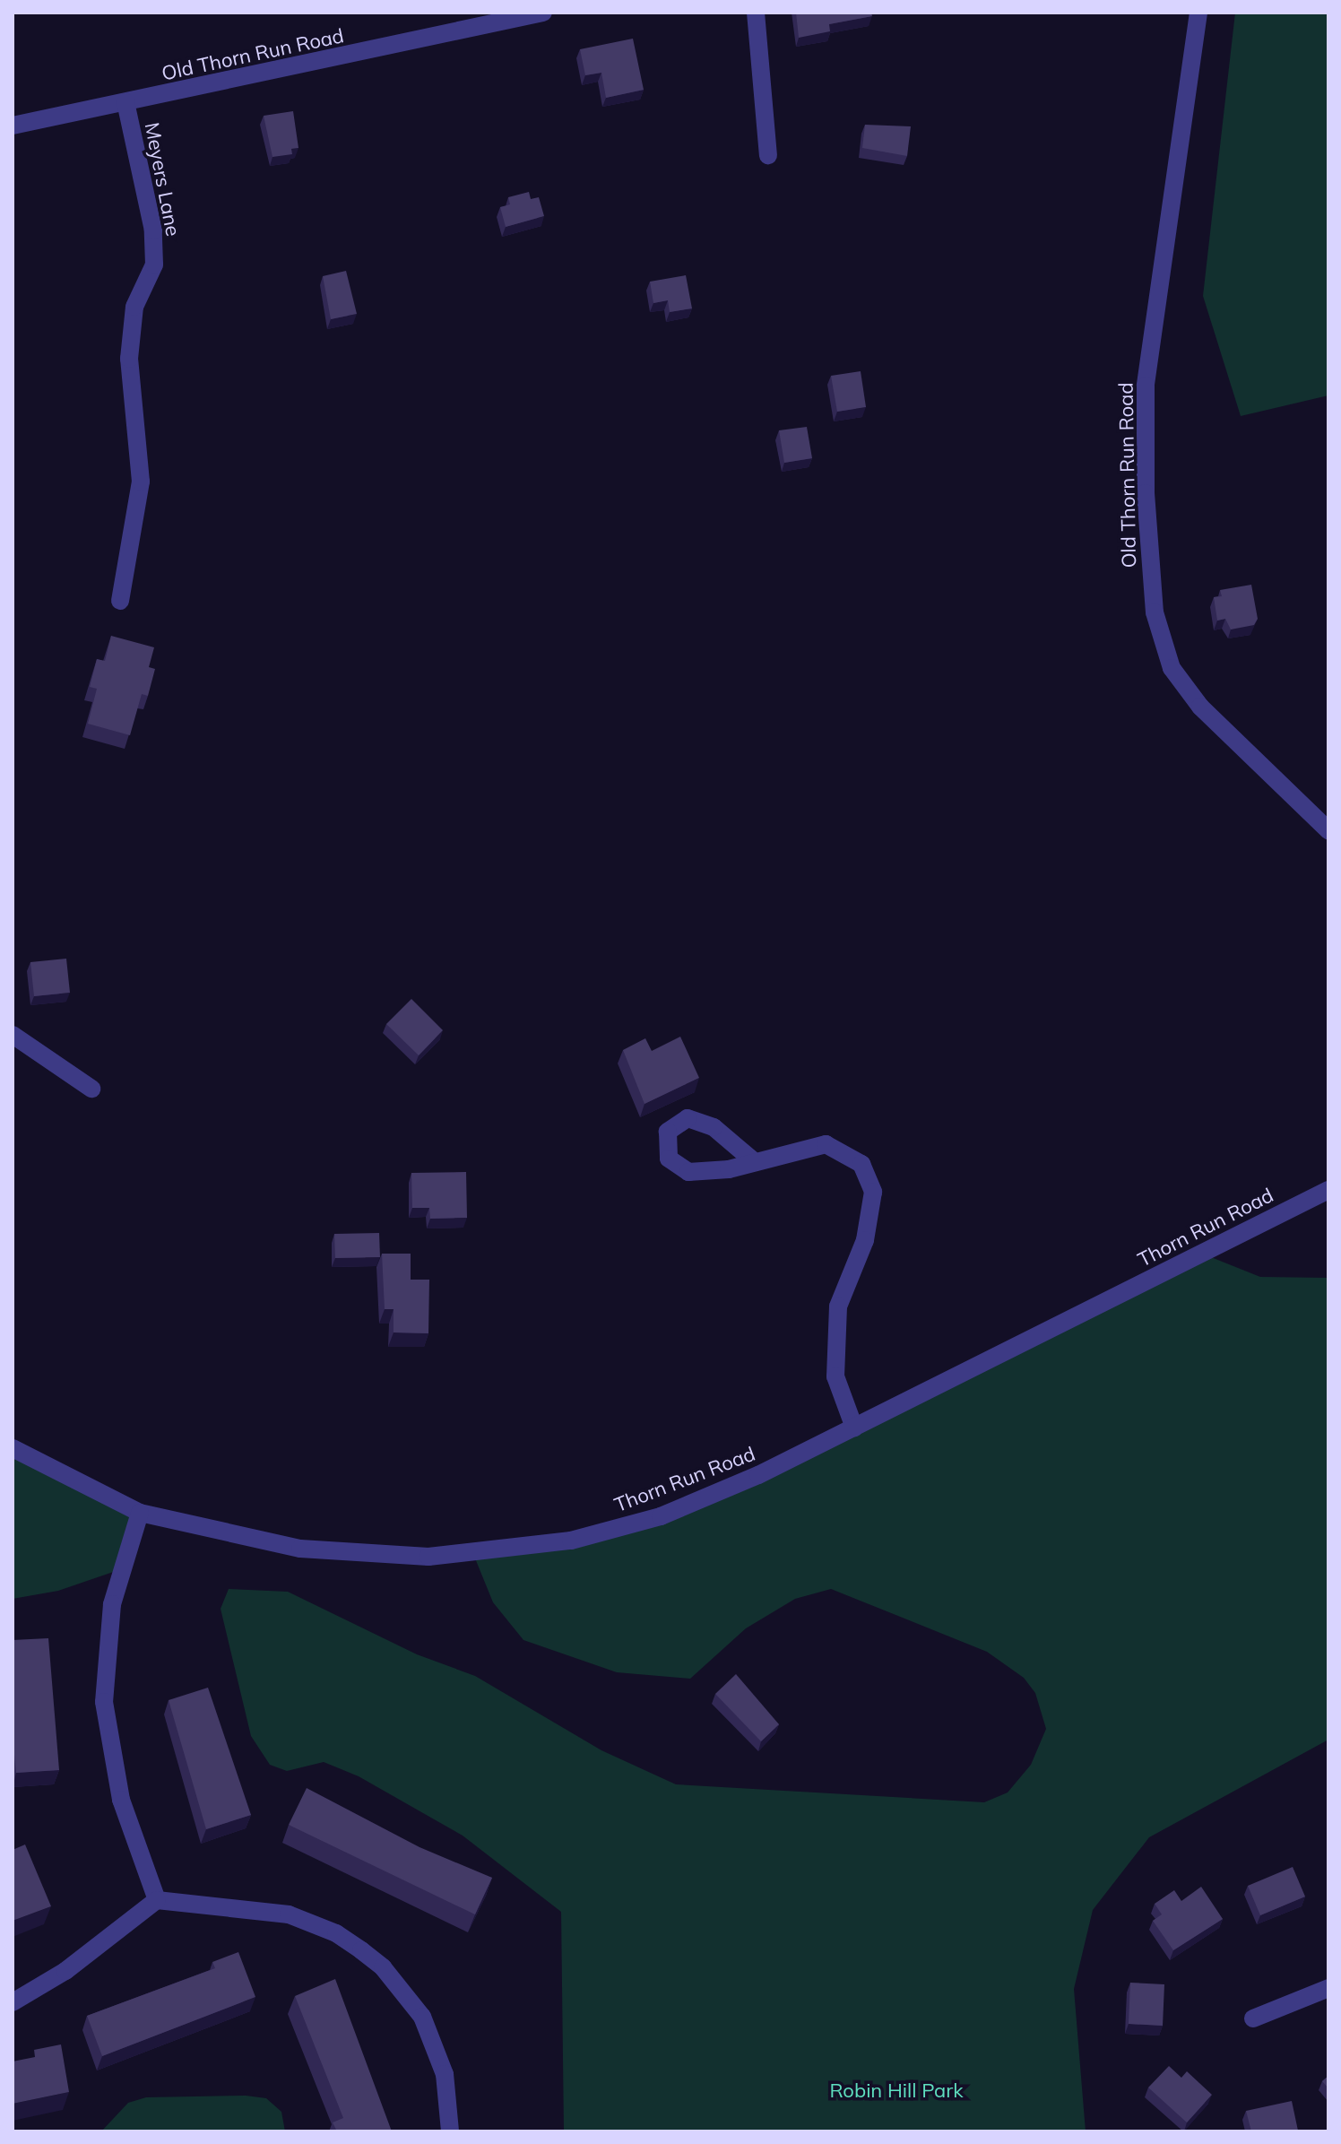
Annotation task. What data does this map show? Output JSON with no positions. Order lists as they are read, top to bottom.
{
  "streets": {
    "street": ["Old Thorn Run Road", "Meyers Lane", "Thorn Run Road"]
  },
  "crossings": [
    ["Old Thorn Run Road", "Meyers Lane"]
  ],
  "parks": ["Robin Hill Park"]
}
